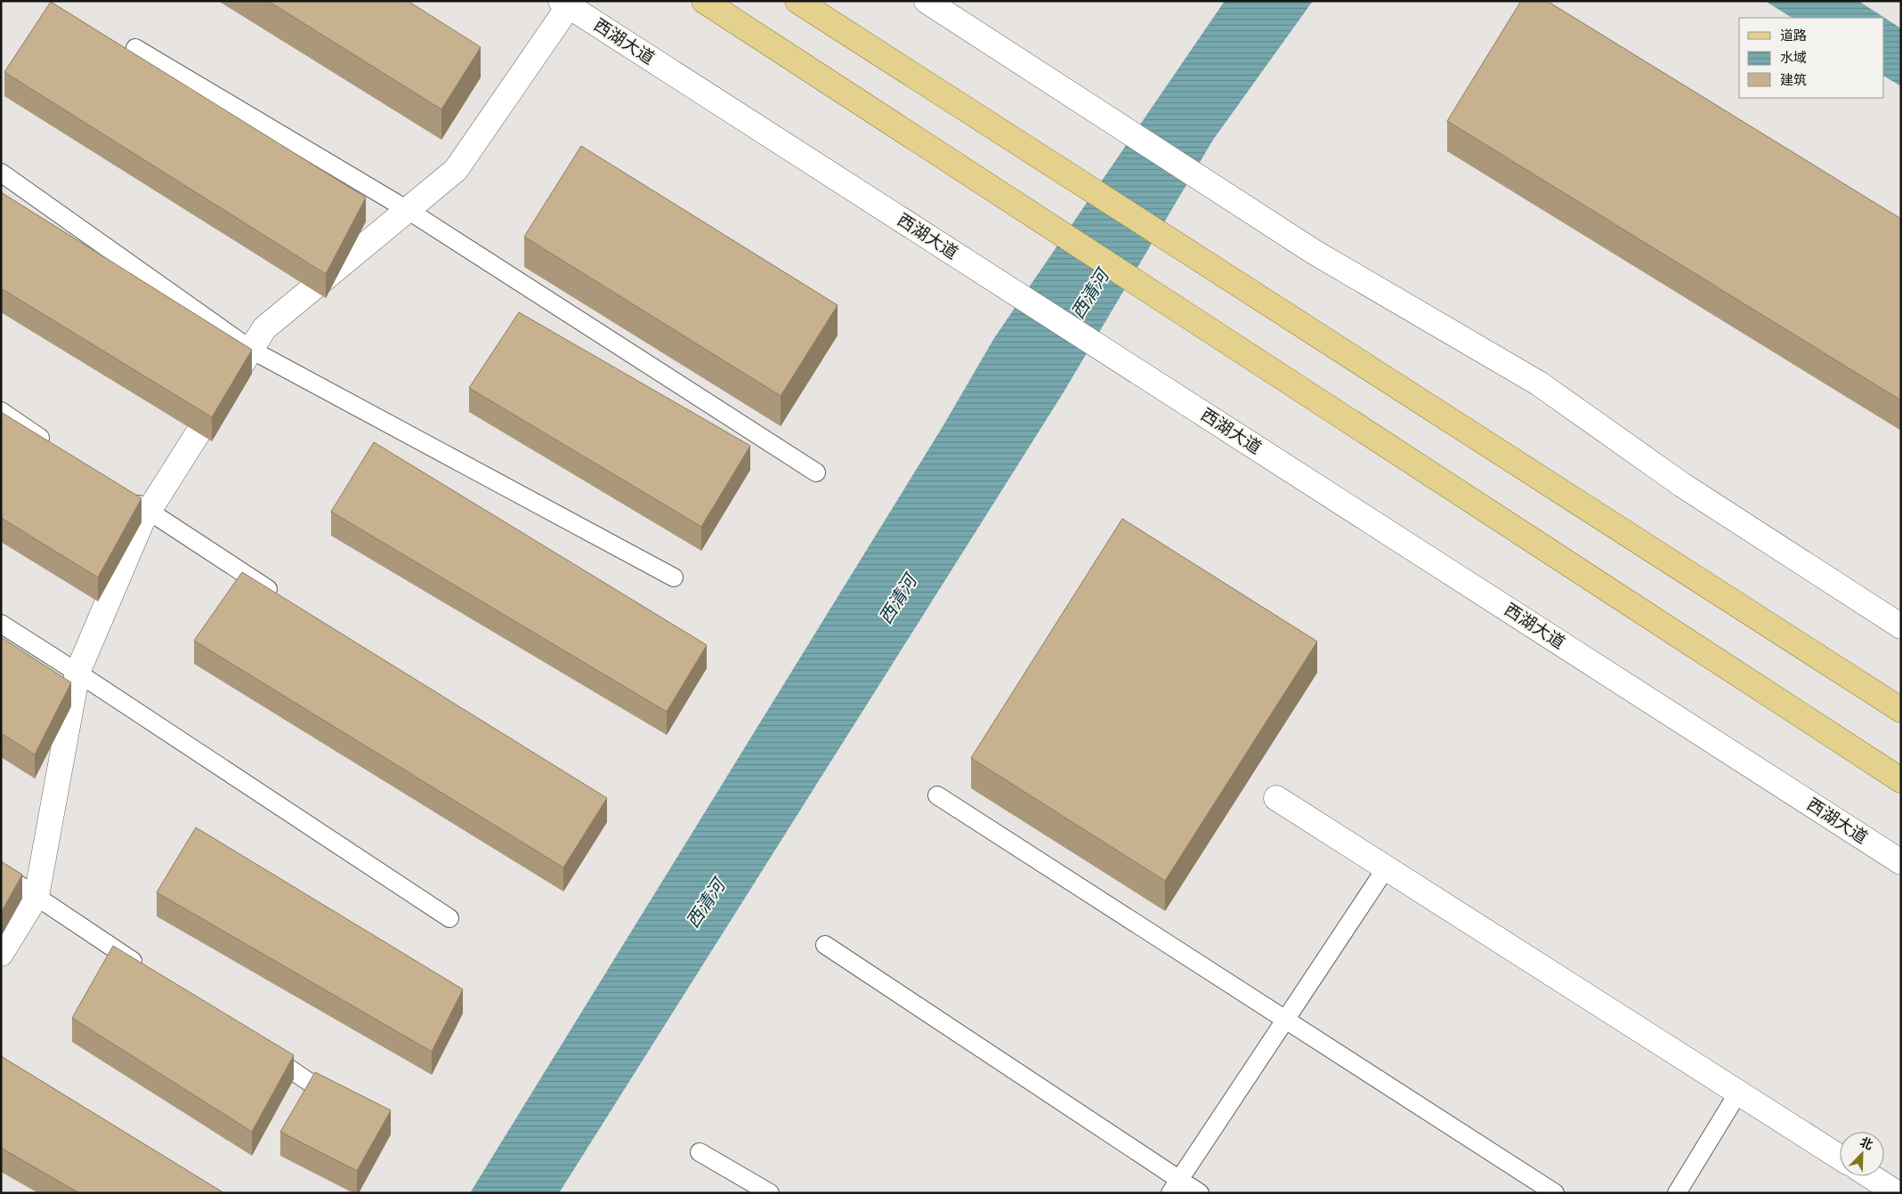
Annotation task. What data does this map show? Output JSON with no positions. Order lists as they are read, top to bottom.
{
  "streets": {
    "street": ["西湖大道"]
  },
  "water": ["西清河"],
  "legend": ["道路", "水域", "建筑"],
  "north": "top right"
}
